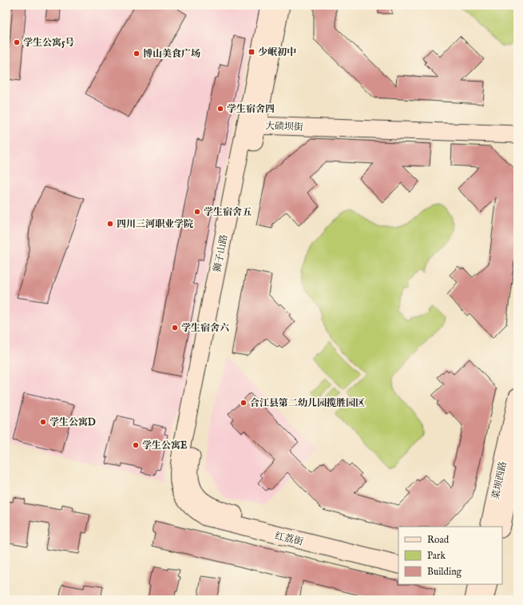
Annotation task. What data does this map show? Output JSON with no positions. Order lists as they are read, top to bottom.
{
  "streets": {
    "street": [
      "大碛坝街",
      "狮子山路",
      "菜坝西路",
      "红荔街"
    ]
  },
  "crossings": [
    ["大碛坝街", "狮子山路"],
    ["狮子山路", "红荔街"]
  ],
  "places": {
    "other": [
      "学生公寓5号",
      "博山美食广场",
      "学生宿舍四",
      "学生宿舍五",
      "四川三河职业学院",
      "学生宿舍六",
      "合江县第二幼儿园揽胜园区",
      "学生公寓D",
      "学生公寓E"
    ],
    "transit": ["少岷初中"]
  },
  "legend": ["Road", "Park", "Building"]
}
